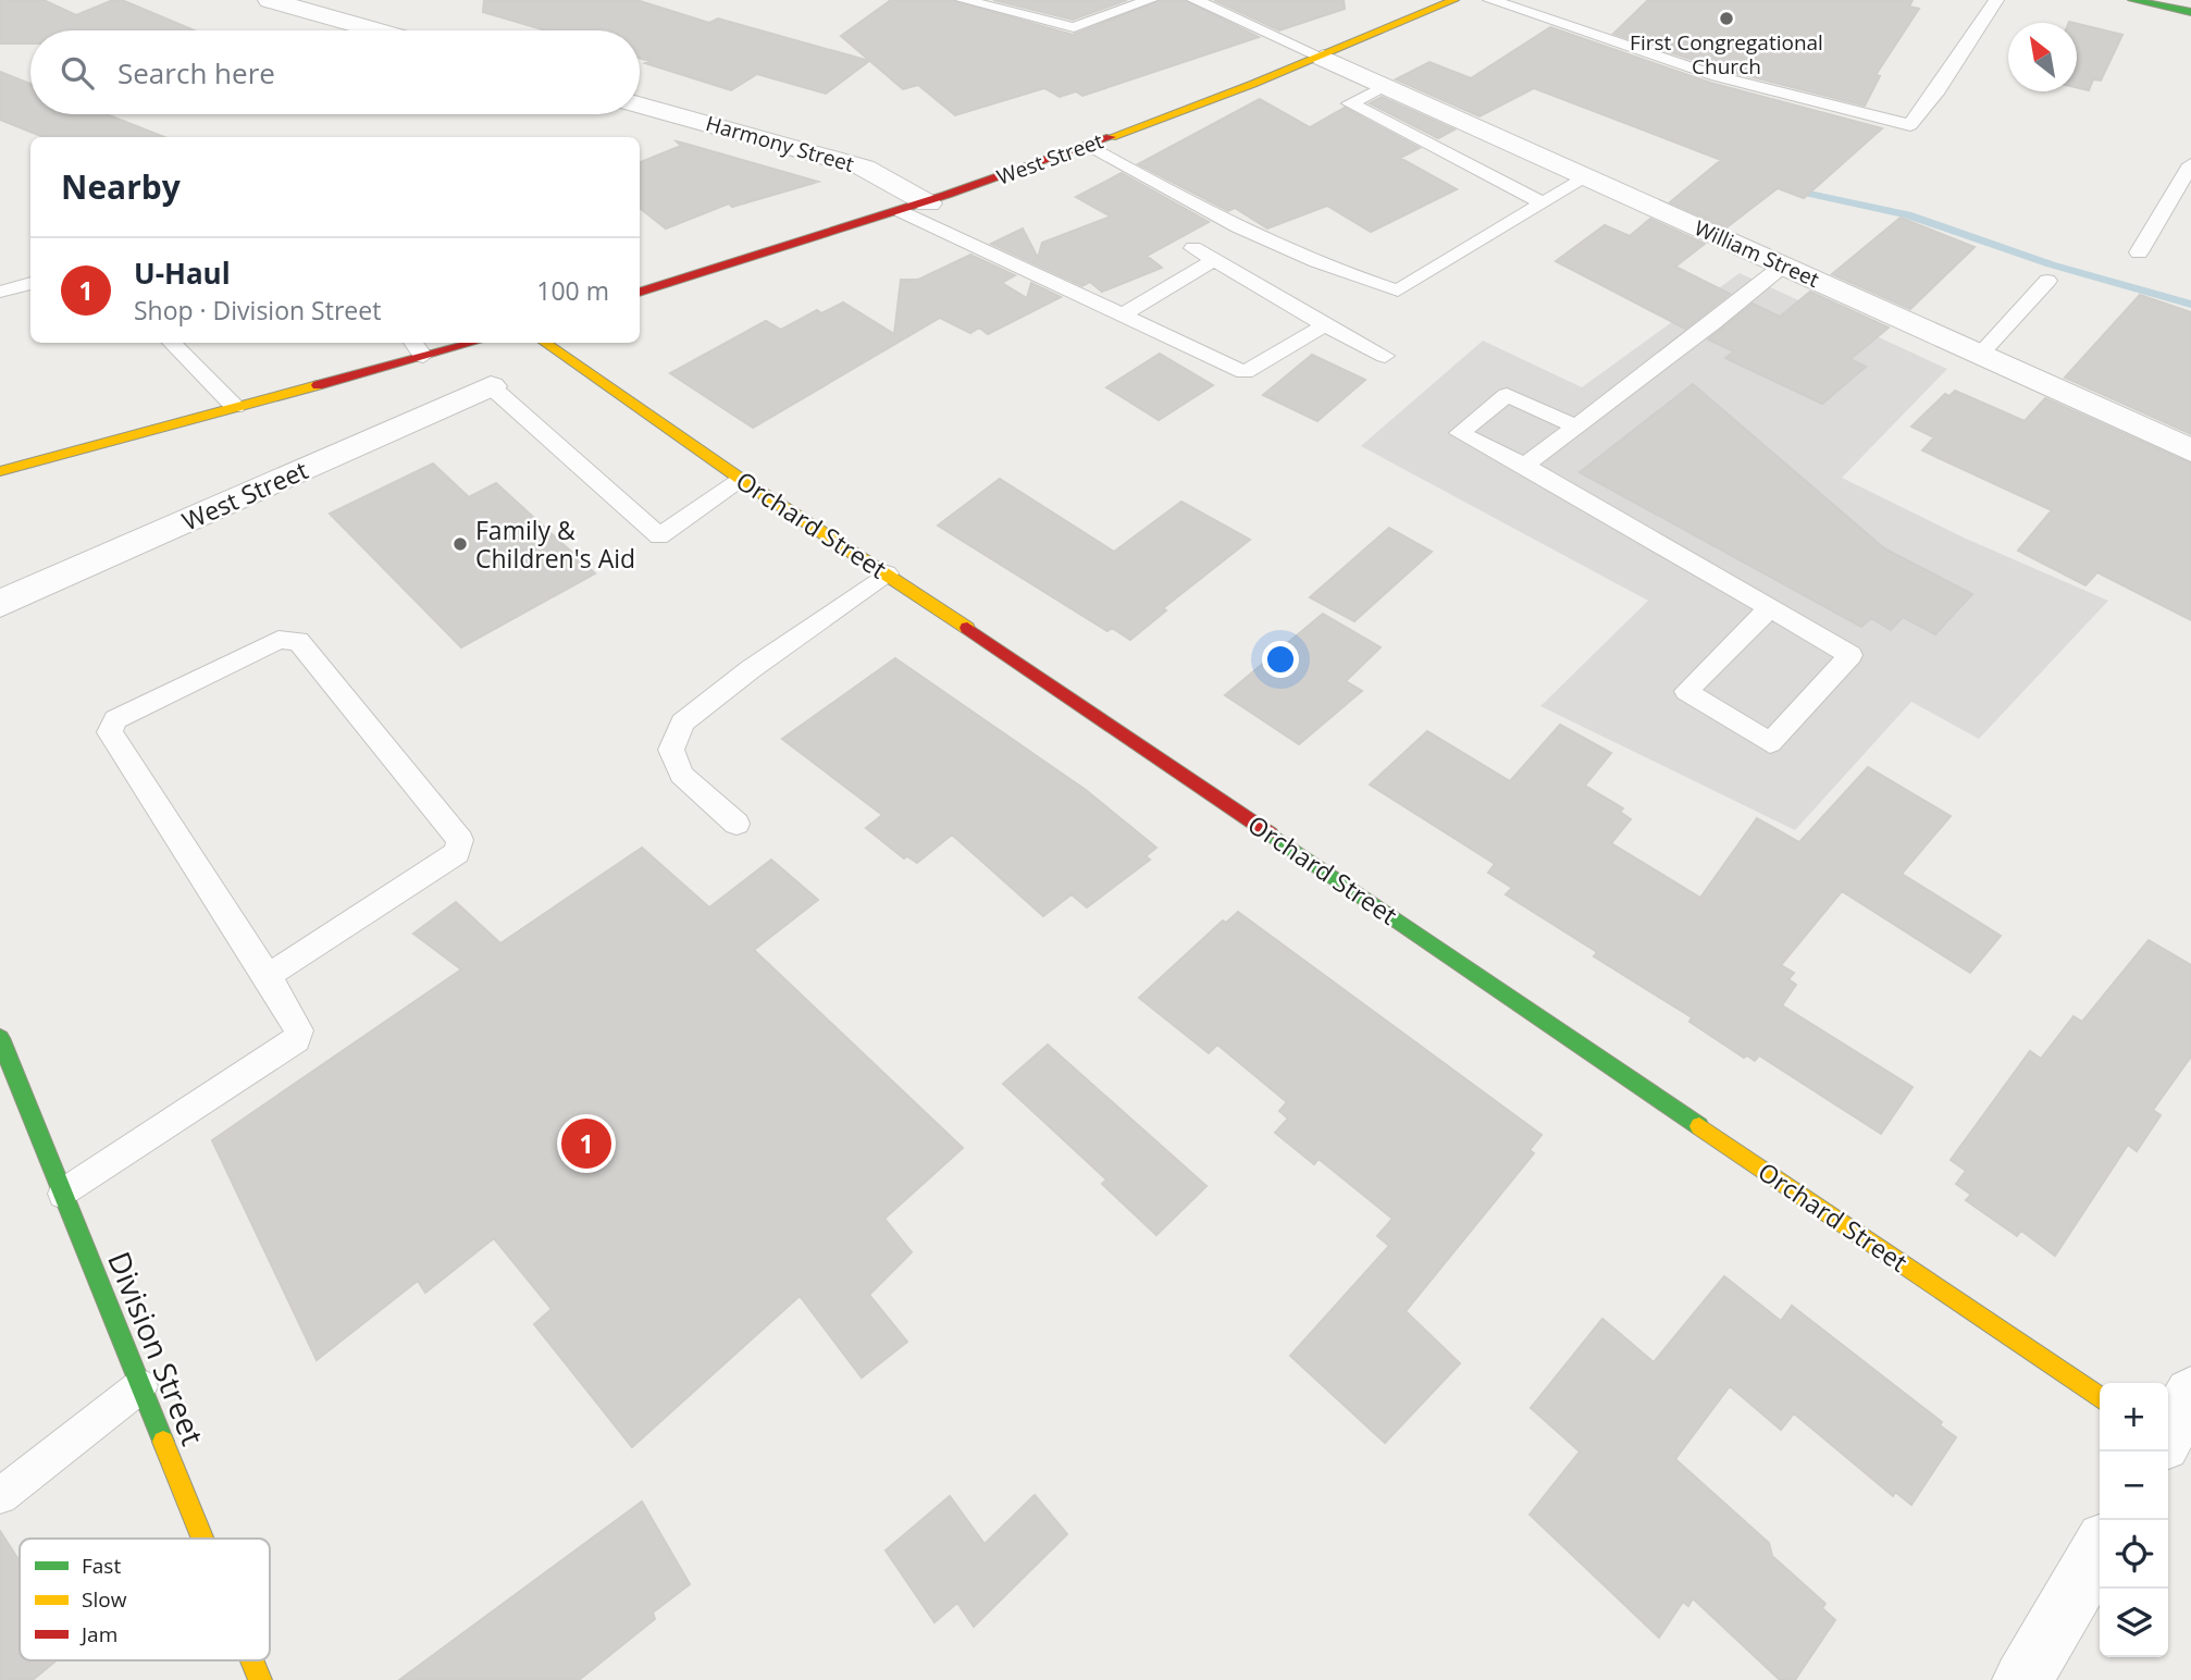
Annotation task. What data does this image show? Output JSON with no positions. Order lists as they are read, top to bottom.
{
  "streets": {
    "main road": ["West Street", "Orchard Street", "Division Street"],
    "street": ["Harmony Street", "William Street"]
  },
  "crossings": [
    ["Harmony Street", "West Street"],
    ["West Street", "William Street"]
  ],
  "places": ["First Congregational Church", "Family & Children's Aid"],
  "legend": ["Fast", "Slow", "Jam"],
  "north": "top left",
  "page": {
    "search": "Search here",
    "heading": "Nearby",
    "list": [
      {
        "mark": "1",
        "name": "U-Haul",
        "note": "Shop · Division Street",
        "value": "100 m"
      }
    ],
    "pins": "1",
    "map_buttons": ["+", "−"]
  }
}
